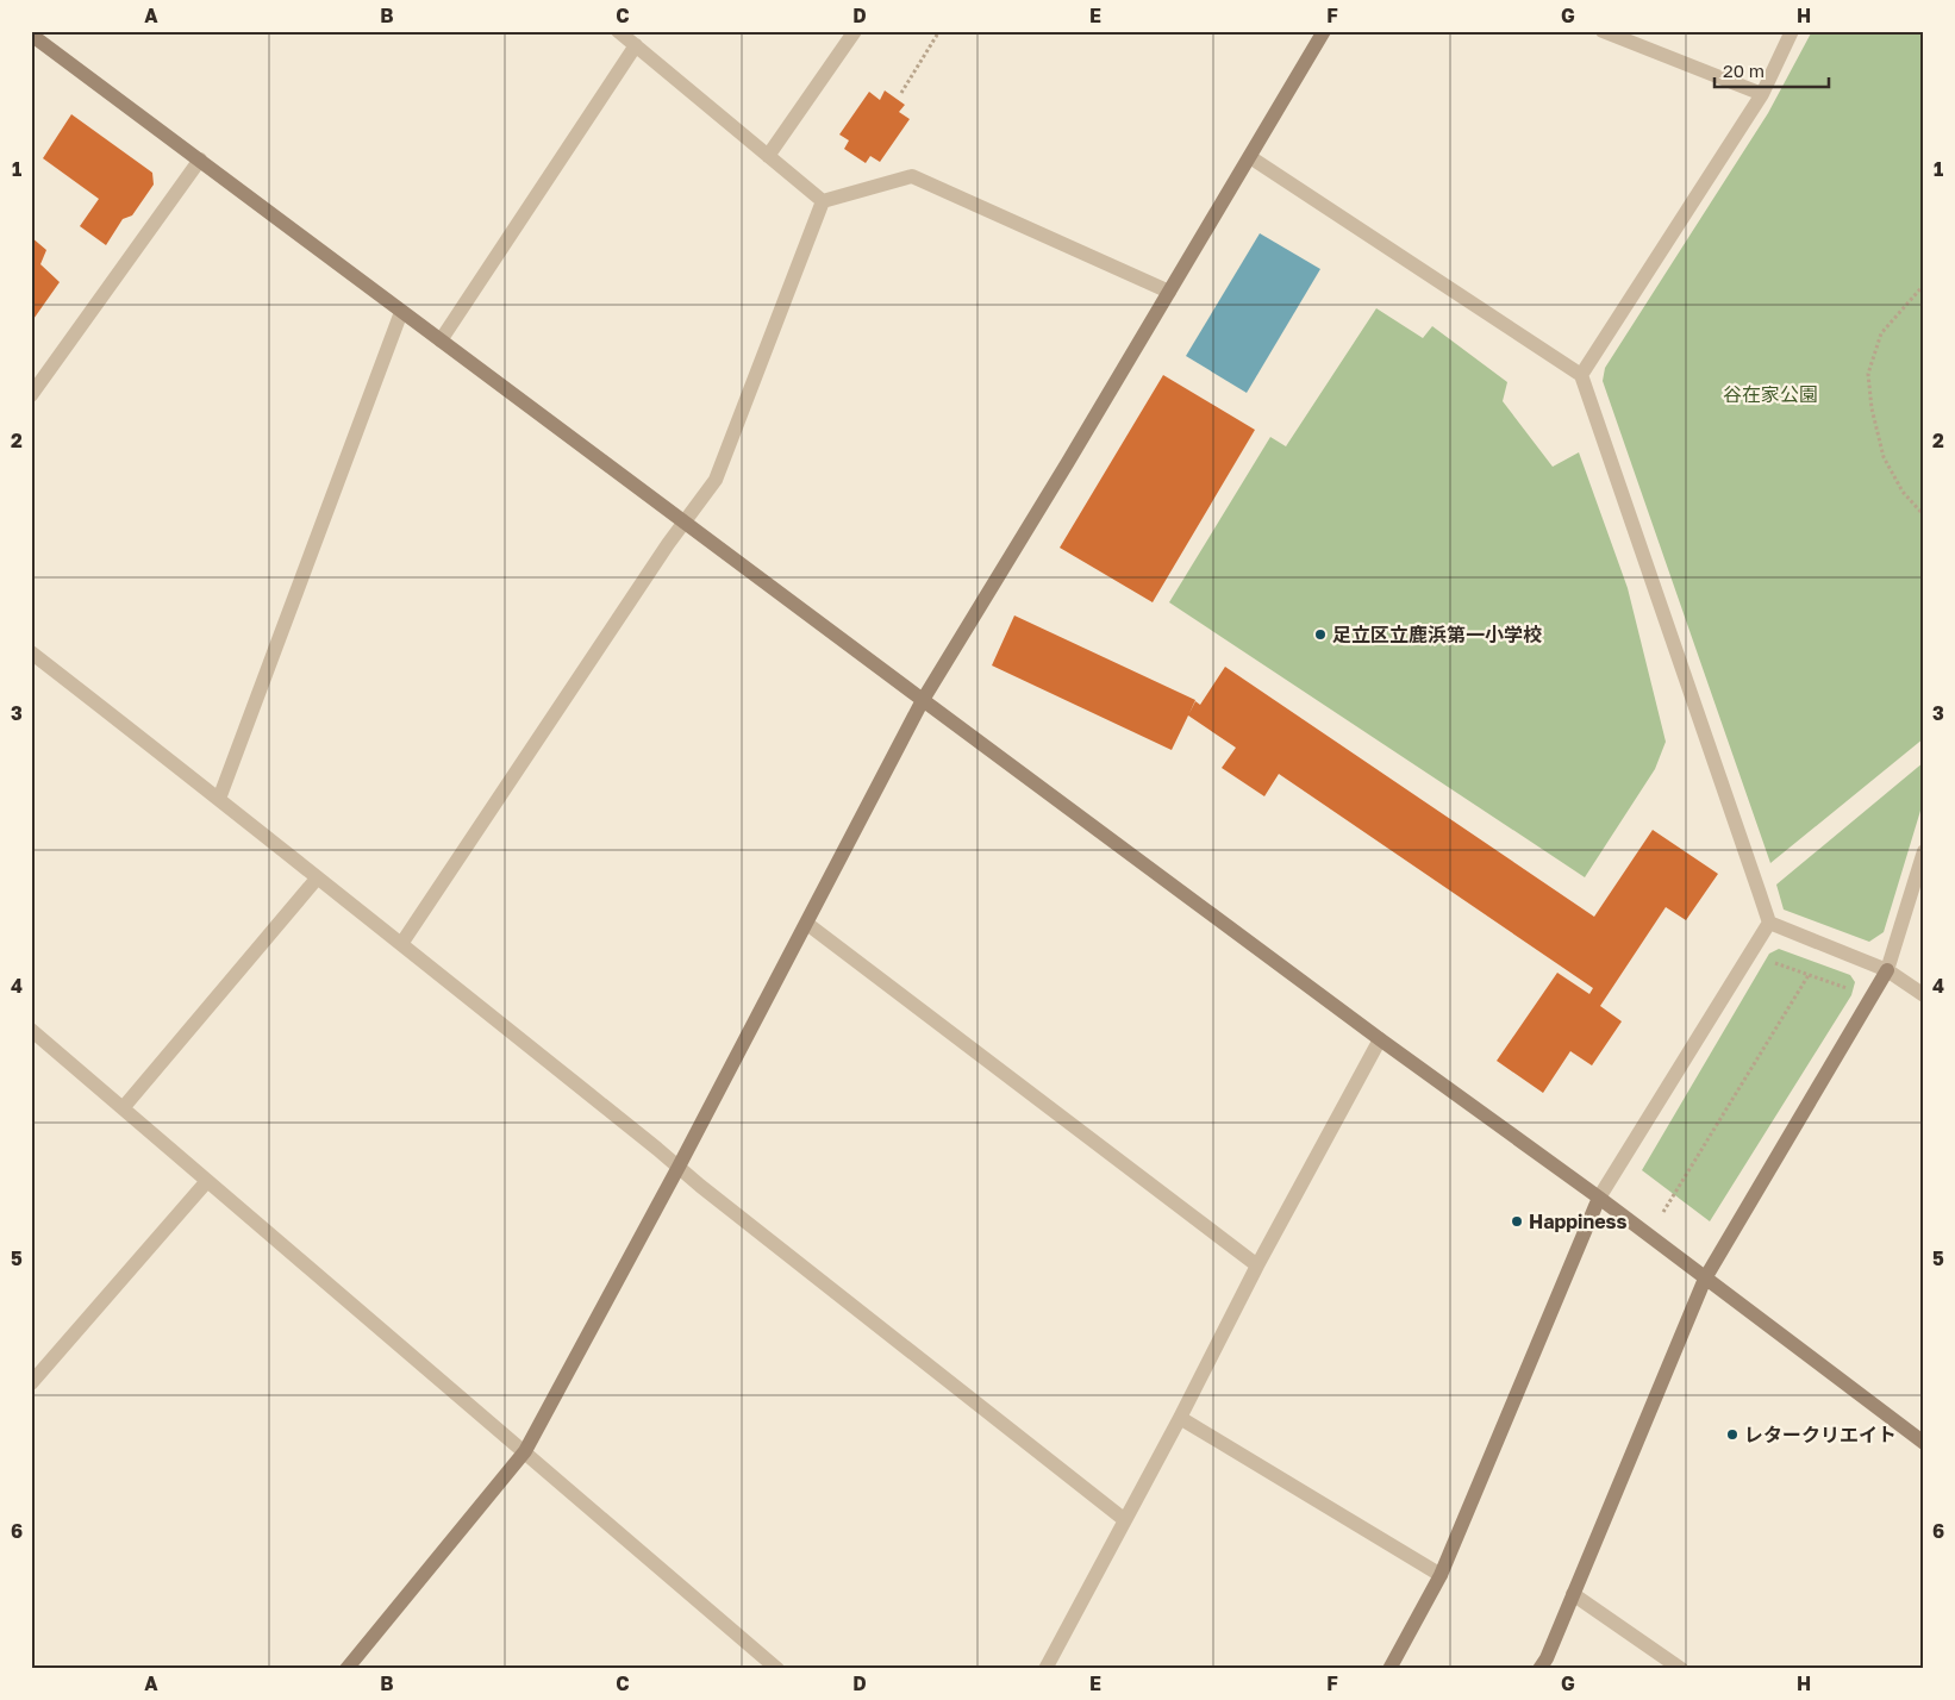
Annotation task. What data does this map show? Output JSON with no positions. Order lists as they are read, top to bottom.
{
  "parks": ["谷在家公園"],
  "places": ["足立区立鹿浜第一小学校", "Happiness", "レタークリエイト"],
  "scale_bar": "20 m",
  "grid": {
    "columns": [
      "A",
      "B",
      "C",
      "D",
      "E",
      "F",
      "G",
      "H"
    ],
    "rows": [
      "1",
      "2",
      "3",
      "4",
      "5",
      "6"
    ]
  }
}
